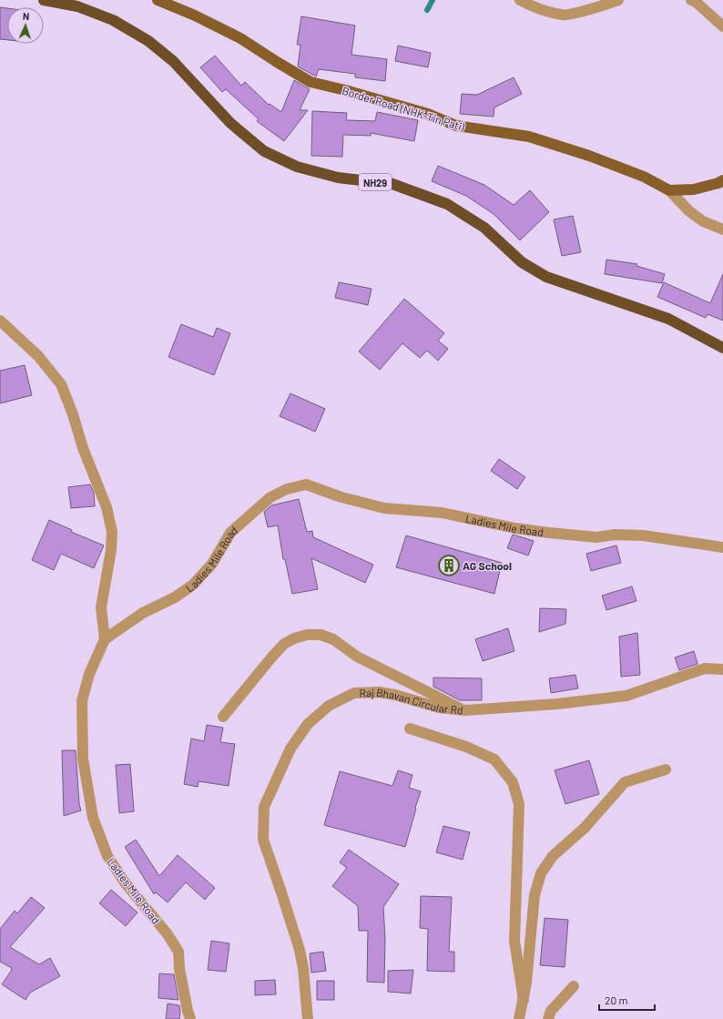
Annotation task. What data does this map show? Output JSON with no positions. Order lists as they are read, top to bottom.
{
  "streets": {
    "highway": ["NH29"],
    "main road": ["Border Road (NHK-Tin Pati)"],
    "street": ["Ladies Mile Road", "Raj Bhavan Circular Rd"]
  },
  "places": {
    "building": ["AG School"]
  },
  "scale_bar": "20 m",
  "north": "top"
}
